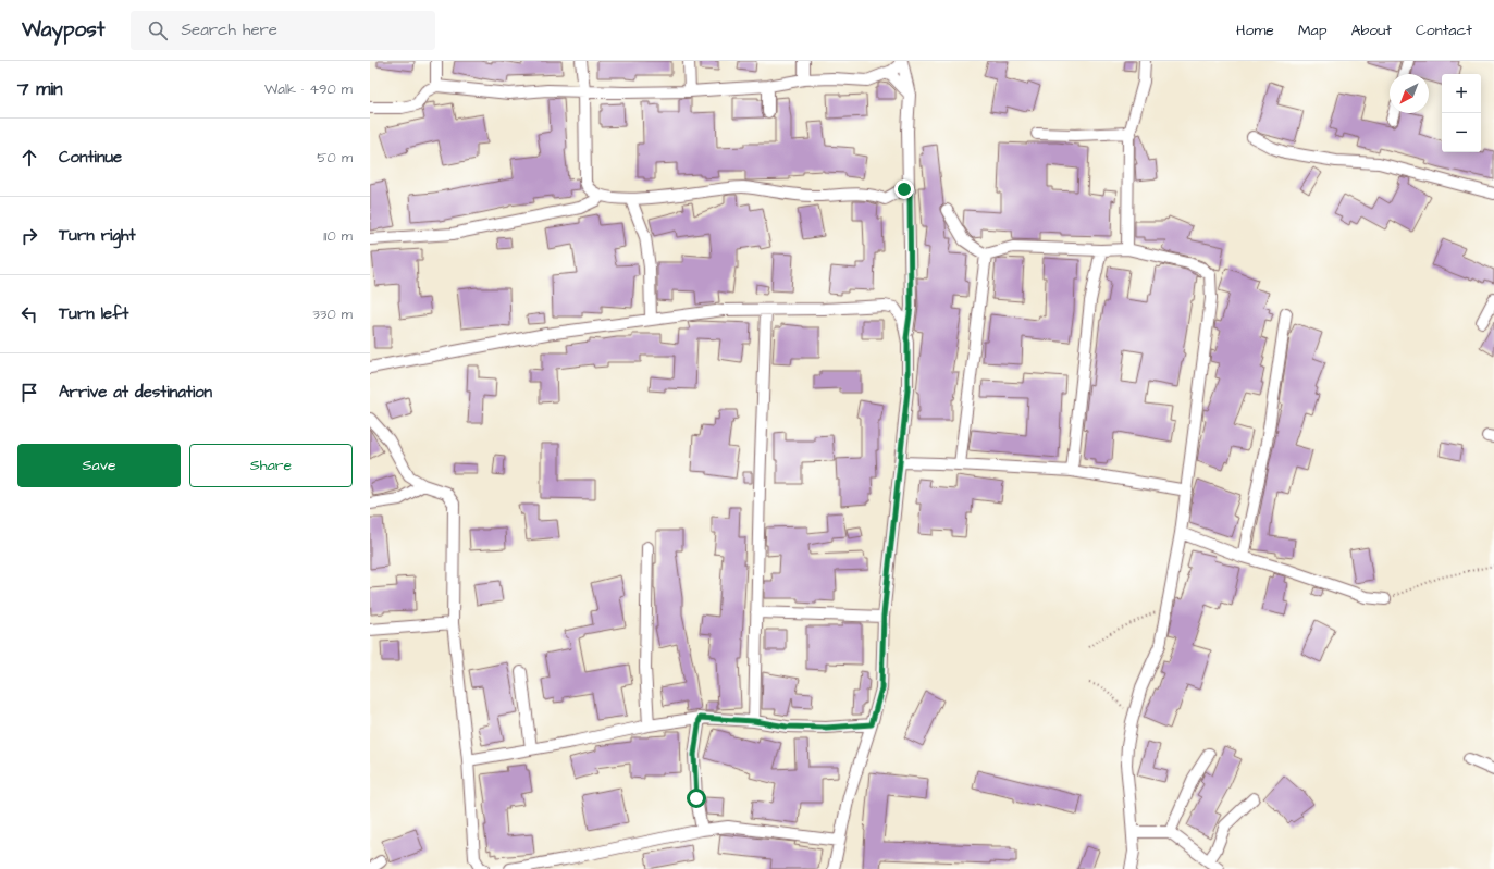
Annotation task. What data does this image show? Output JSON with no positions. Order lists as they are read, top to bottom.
{
  "north": "bottom left",
  "page": {
    "header": "Waypost",
    "search": "Search here",
    "nav": [
      "Home",
      "Map",
      "About",
      "Contact"
    ],
    "heading": ["7 min", "Walk · 490 m"],
    "map_buttons": ["+", "−"],
    "list": [
      ["Continue", "50 m"],
      ["Turn right", "110 m"],
      ["Turn left", "330 m"],
      "Arrive at destination"
    ],
    "buttons": ["Save", "Share"]
  }
}
